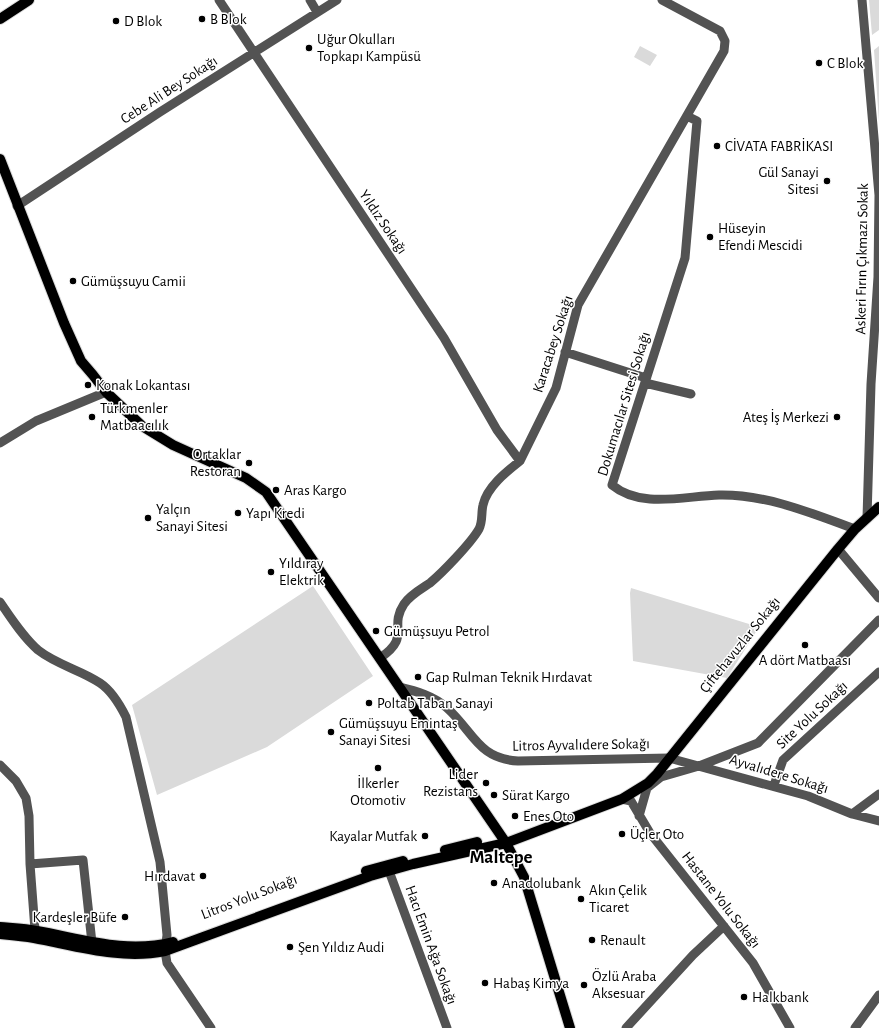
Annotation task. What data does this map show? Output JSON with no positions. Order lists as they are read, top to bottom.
{
  "streets": {
    "main road": ["Çiftehavuzlar Sokağı", "Litros Yolu Sokağı"],
    "street": [
      "Cebe Ali Bey Sokağı",
      "Yıldız Sokağı",
      "Askeri Fırın Çıkmazı Sokak",
      "Karacabey Sokağı",
      "Dokumacılar Sitesi Sokağı",
      "Site Yolu Sokağı",
      "Litros Ayvalıdere Sokağı",
      "Ayvalıdere Sokağı",
      "Hastane Yolu Sokağı",
      "Hacı Emin Ağa Sokağı"
    ]
  },
  "crossings": [
    ["Cebe Ali Bey Sokağı", "Yıldız Sokağı"],
    ["Yıldız Sokağı", "Karacabey Sokağı"],
    ["Askeri Fırın Çıkmazı Sokak", "Çiftehavuzlar Sokağı"],
    ["Karacabey Sokağı", "Dokumacılar Sitesi Sokağı"],
    ["Dokumacılar Sitesi Sokağı", "Çiftehavuzlar Sokağı"],
    ["Çiftehavuzlar Sokağı", "Litros Ayvalıdere Sokağı"],
    ["Çiftehavuzlar Sokağı", "Ayvalıdere Sokağı"],
    ["Çiftehavuzlar Sokağı", "Litros Yolu Sokağı"],
    ["Çiftehavuzlar Sokağı", "Hastane Yolu Sokağı"],
    ["Site Yolu Sokağı", "Ayvalıdere Sokağı"],
    ["Litros Ayvalıdere Sokağı", "Ayvalıdere Sokağı"],
    ["Litros Yolu Sokağı", "Hastane Yolu Sokağı"],
    ["Litros Yolu Sokağı", "Hacı Emin Ağa Sokağı"]
  ],
  "districts": ["Maltepe"],
  "places": [
    "B Blok",
    "D Blok",
    "Uğur Okulları Topkapı Kampüsü",
    "C Blok",
    "CİVATA FABRİKASI",
    "Gül Sanayi Sitesi",
    "Hüseyin Efendi Mescidi",
    "Gümüşsuyu Camii",
    "Konak Lokantası",
    "Türkmenler Matbaacılık",
    "Ateş İş Merkezi",
    "Ortaklar Restoran",
    "Aras Kargo",
    "Yapı Kredi",
    "Yalçın Sanayi Sitesi",
    "Yıldıray Elektrik",
    "Gümüşsuyu Petrol",
    "A dört Matbaası",
    "Gap Rulman Teknik Hırdavat",
    "Poltab Taban Sanayi",
    "Gümüşsuyu Emintaş Sanayi Sitesi",
    "İlkerler Otomotiv",
    "Lider Rezistans",
    "Sürat Kargo",
    "Enes Oto",
    "Üçler Oto",
    "Kayalar Mutfak",
    "Hırdavat",
    "Anadolubank",
    "Akın Çelik Ticaret",
    "Kardeşler Büfe",
    "Renault",
    "Şen Yıldız Audi",
    "Habaş Kimya",
    "Özlü Araba Aksesuar",
    "Halkbank"
  ]
}
